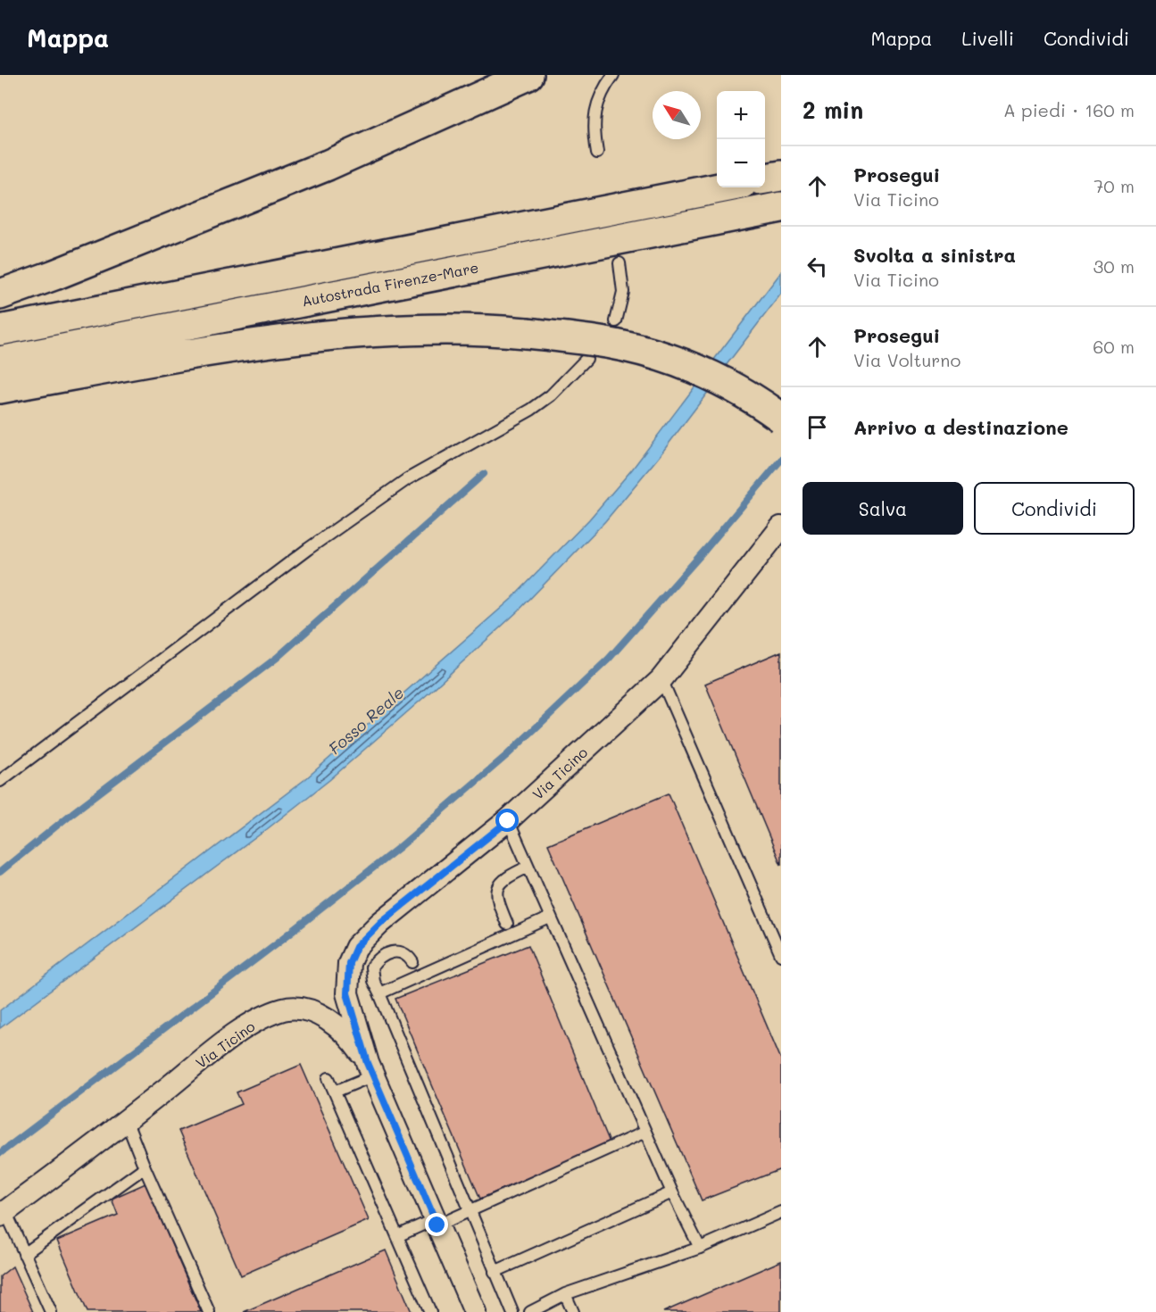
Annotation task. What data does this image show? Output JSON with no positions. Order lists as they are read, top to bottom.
{
  "streets": {
    "highway": ["Autostrada Firenze-Mare"],
    "street": ["Via Ticino"]
  },
  "water": ["Fosso Reale"],
  "north": "top left",
  "page": {
    "header": "Mappa",
    "nav": ["Mappa", "Livelli", "Condividi"],
    "heading": ["2 min", "A piedi · 160 m"],
    "map_buttons": ["+", "−"],
    "list": [
      ["Prosegui", "Via Ticino", "70 m"],
      ["Svolta a sinistra", "Via Ticino", "30 m"],
      ["Prosegui", "Via Volturno", "60 m"],
      "Arrivo a destinazione"
    ],
    "buttons": ["Salva", "Condividi"]
  }
}
